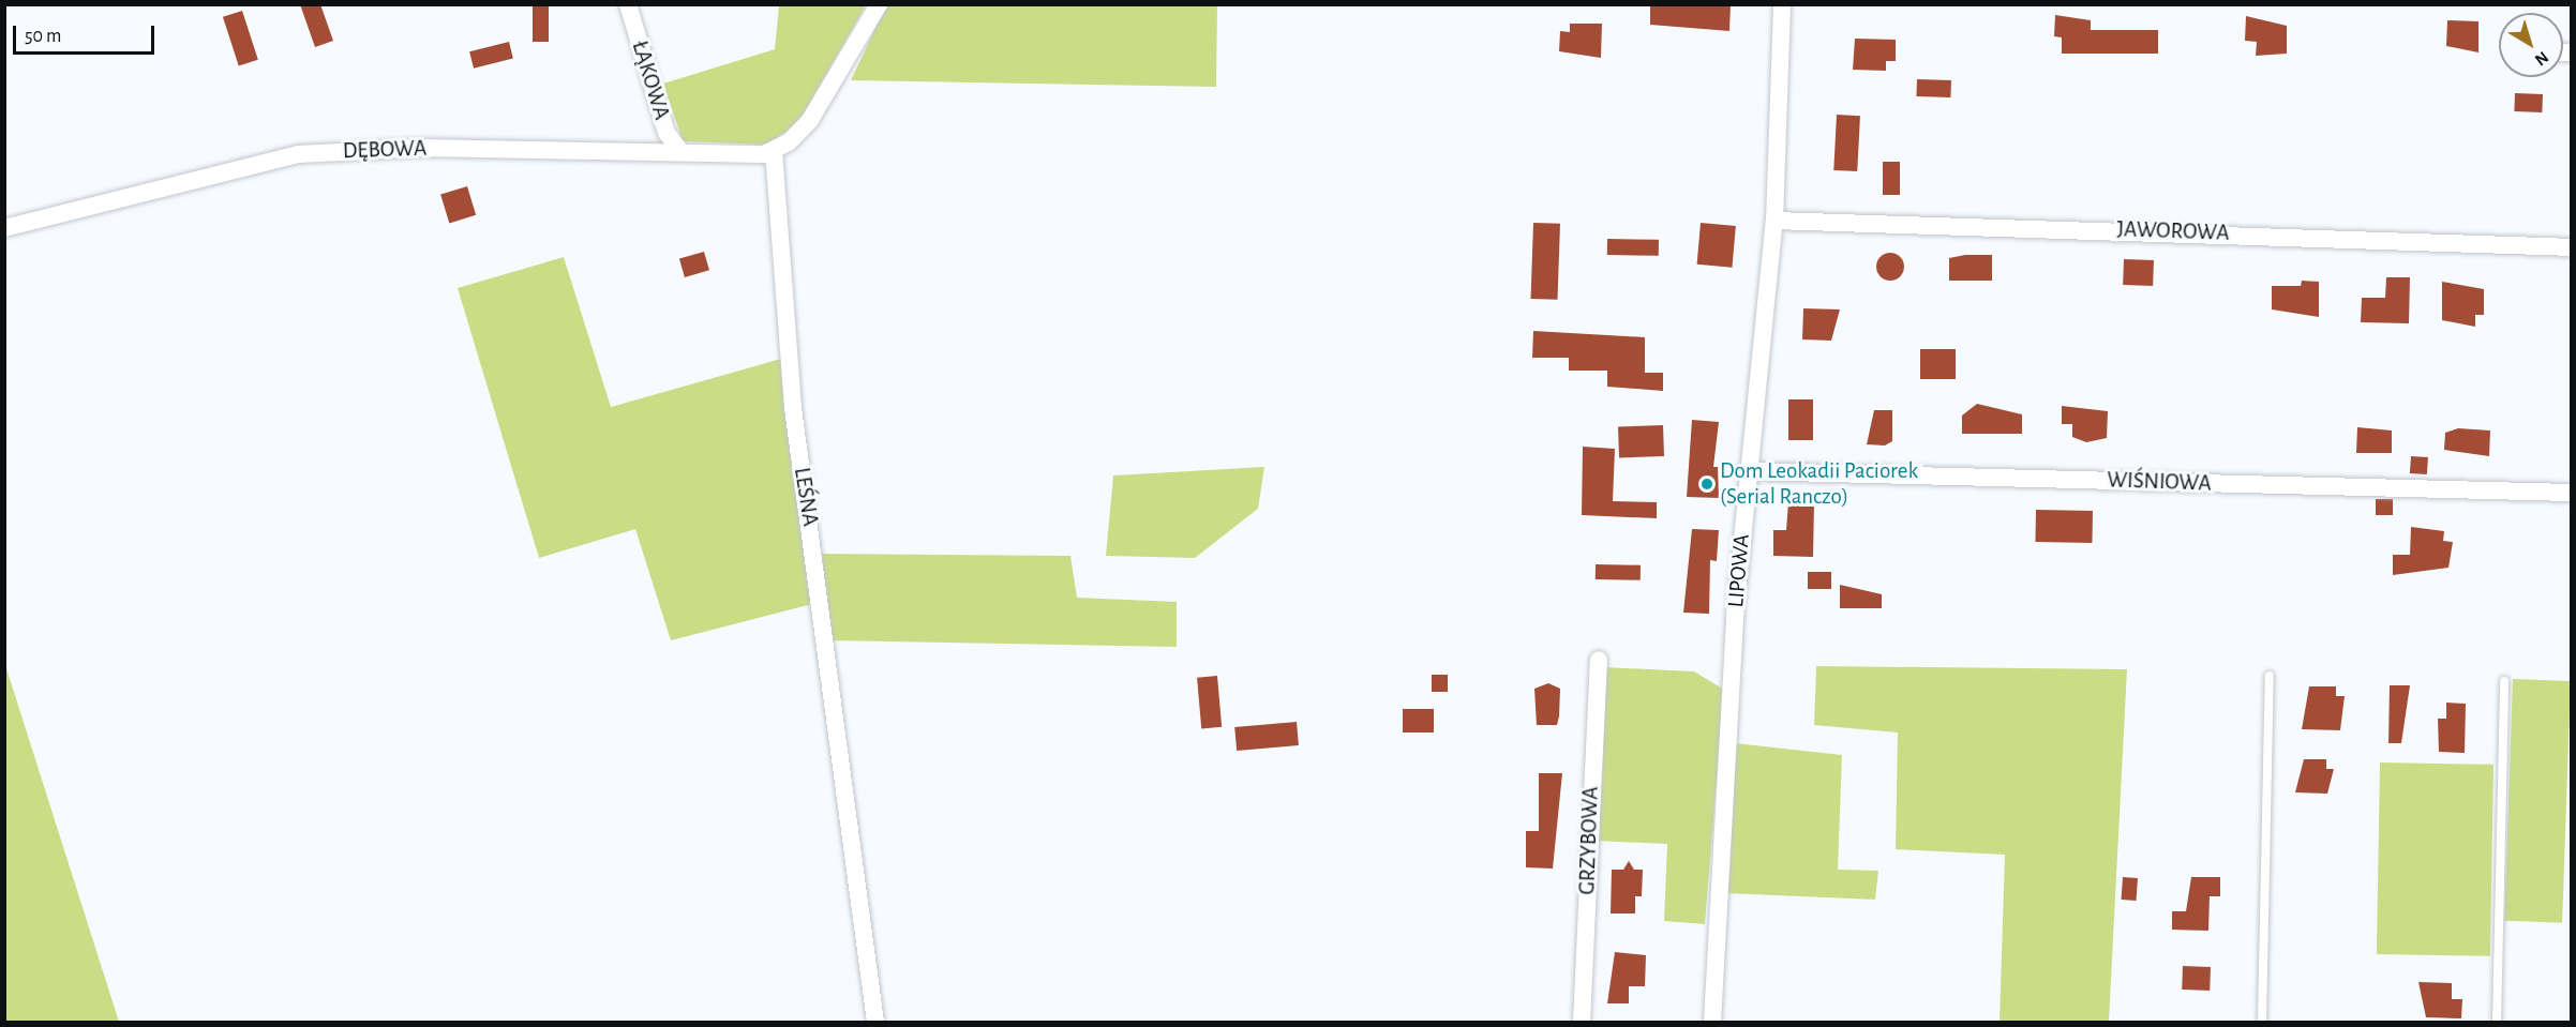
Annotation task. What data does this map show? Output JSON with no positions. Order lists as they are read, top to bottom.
{
  "streets": {
    "street": [
      "ŁĄKOWA",
      "DĘBOWA",
      "JAWOROWA",
      "WIŚNIOWA",
      "LEŚNA",
      "LIPOWA",
      "GRZYBOWA"
    ]
  },
  "crossings": [
    ["ŁĄKOWA", "DĘBOWA"],
    ["DĘBOWA", "LEŚNA"],
    ["JAWOROWA", "LIPOWA"],
    ["WIŚNIOWA", "LIPOWA"]
  ],
  "places": ["Dom Leokadii Paciorek (Serial Ranczo)"],
  "scale_bar": "50 m",
  "north": "bottom right"
}
